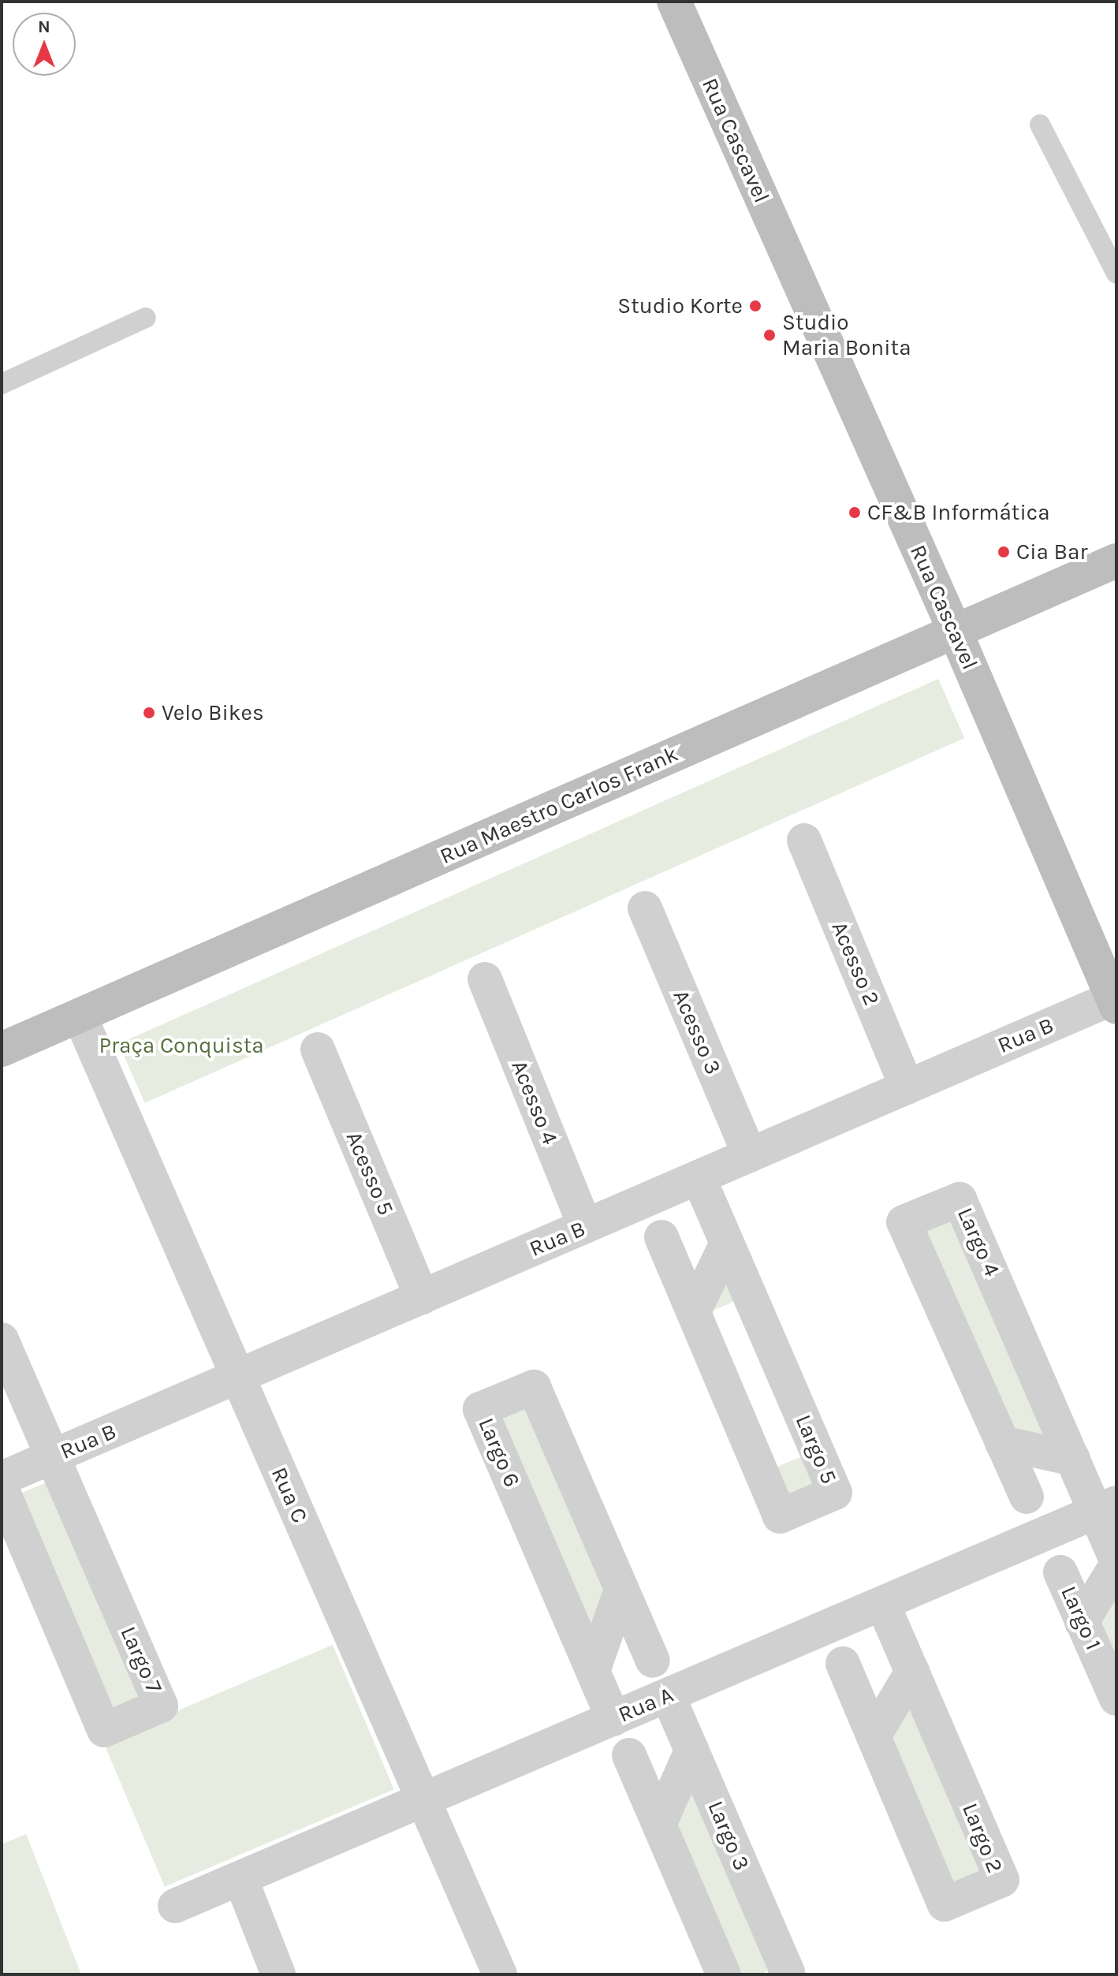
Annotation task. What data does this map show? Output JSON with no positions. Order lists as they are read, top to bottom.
{
  "streets": {
    "main road": ["Rua Cascavel", "Rua Maestro Carlos Frank"],
    "street": [
      "Acesso 2",
      "Acesso 3",
      "Rua B",
      "Acesso 4",
      "Acesso 5",
      "Largo 4",
      "Largo 5",
      "Largo 6",
      "Rua C",
      "Largo 1",
      "Largo 7",
      "Rua A",
      "Largo 3",
      "Largo 2"
    ]
  },
  "crossings": [
    ["Rua Cascavel", "Rua Maestro Carlos Frank"],
    ["Rua Cascavel", "Rua B"],
    ["Rua Maestro Carlos Frank", "Rua C"],
    ["Acesso 2", "Rua B"],
    ["Acesso 3", "Rua B"],
    ["Rua B", "Acesso 4"],
    ["Rua B", "Acesso 5"],
    ["Rua B", "Largo 5"],
    ["Rua B", "Rua C"],
    ["Rua B", "Largo 7"],
    ["Largo 4", "Rua A"],
    ["Largo 6", "Rua A"],
    ["Rua C", "Rua A"],
    ["Rua A", "Largo 3"],
    ["Rua A", "Largo 2"]
  ],
  "parks": ["Praça Conquista"],
  "places": [
    "Studio Korte",
    "Studio Maria Bonita",
    "CF&B Informática",
    "Cia Bar",
    "Velo Bikes"
  ],
  "north": "top"
}
